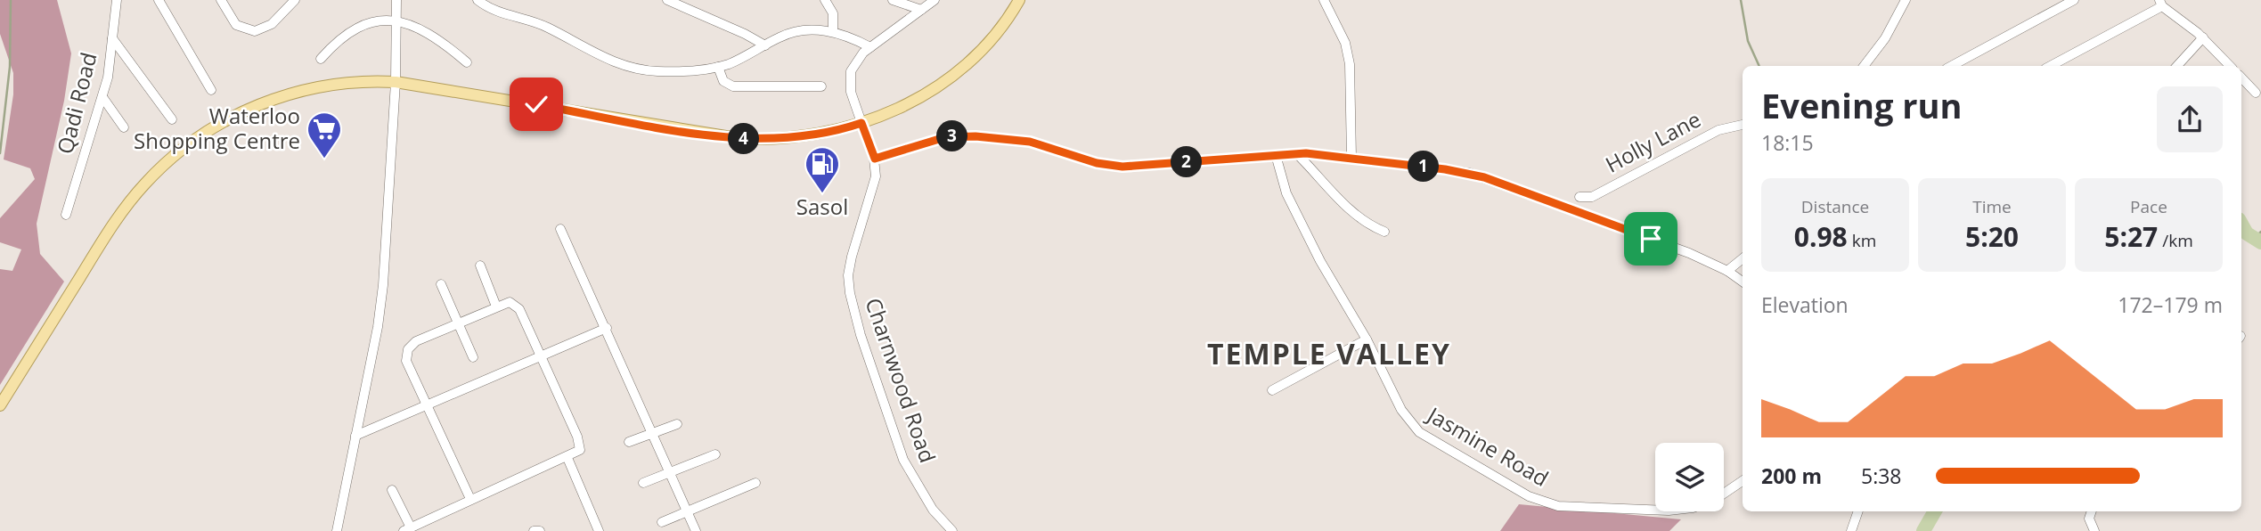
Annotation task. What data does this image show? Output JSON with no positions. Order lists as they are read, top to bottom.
{
  "streets": {
    "street": [
      "Qadi Road",
      "Holly Lane",
      "Charnwood Road",
      "Jasmine Road"
    ]
  },
  "districts": ["TEMPLE VALLEY"],
  "places": {
    "supermarket": ["Waterloo Shopping Centre"],
    "fuel station": ["Sasol"]
  },
  "page": {
    "heading": ["Evening run", "18:15"],
    "pins": [
      "3",
      "4",
      "2",
      "1"
    ],
    "stats": [
      ["Distance", "0.98 km"],
      ["Time", "5:20"],
      ["Pace", "5:27 /km"]
    ],
    "chart": ["Elevation", "172–179 m"],
    "list": [
      {
        "name": "200 m",
        "note": "5:38"
      }
    ]
  }
}
